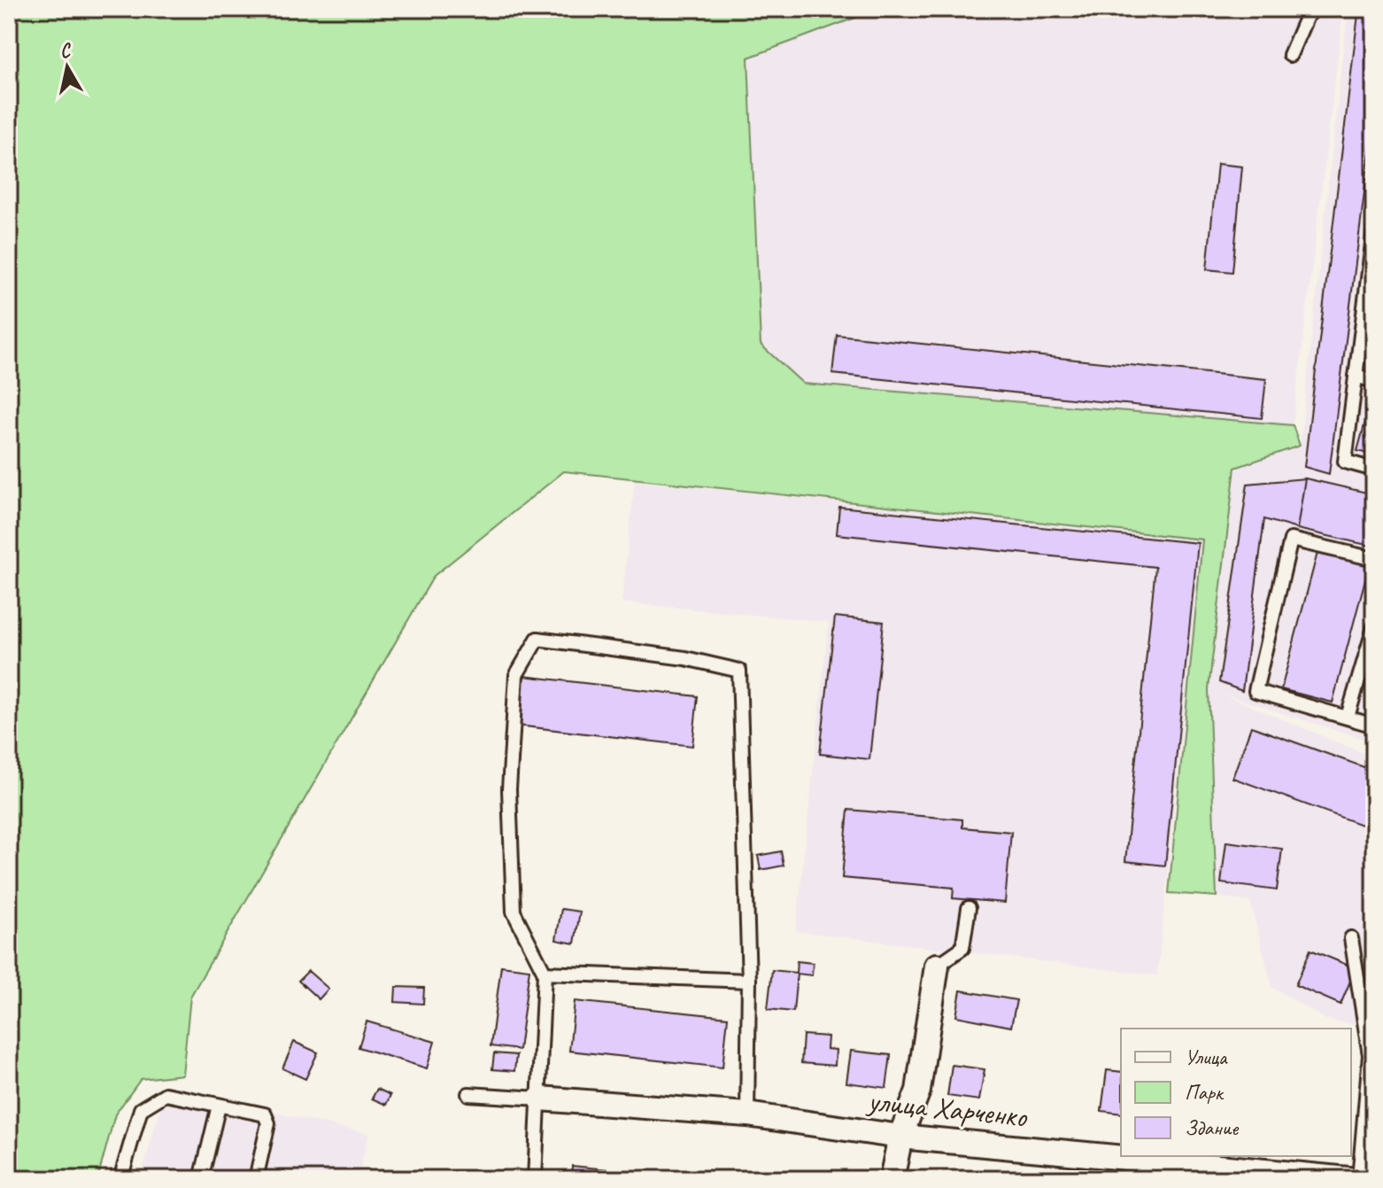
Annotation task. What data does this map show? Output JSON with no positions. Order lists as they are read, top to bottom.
{
  "streets": {
    "street": ["улица Харченко"]
  },
  "legend": ["Улица", "Парк", "Здание"],
  "north": "top"
}
